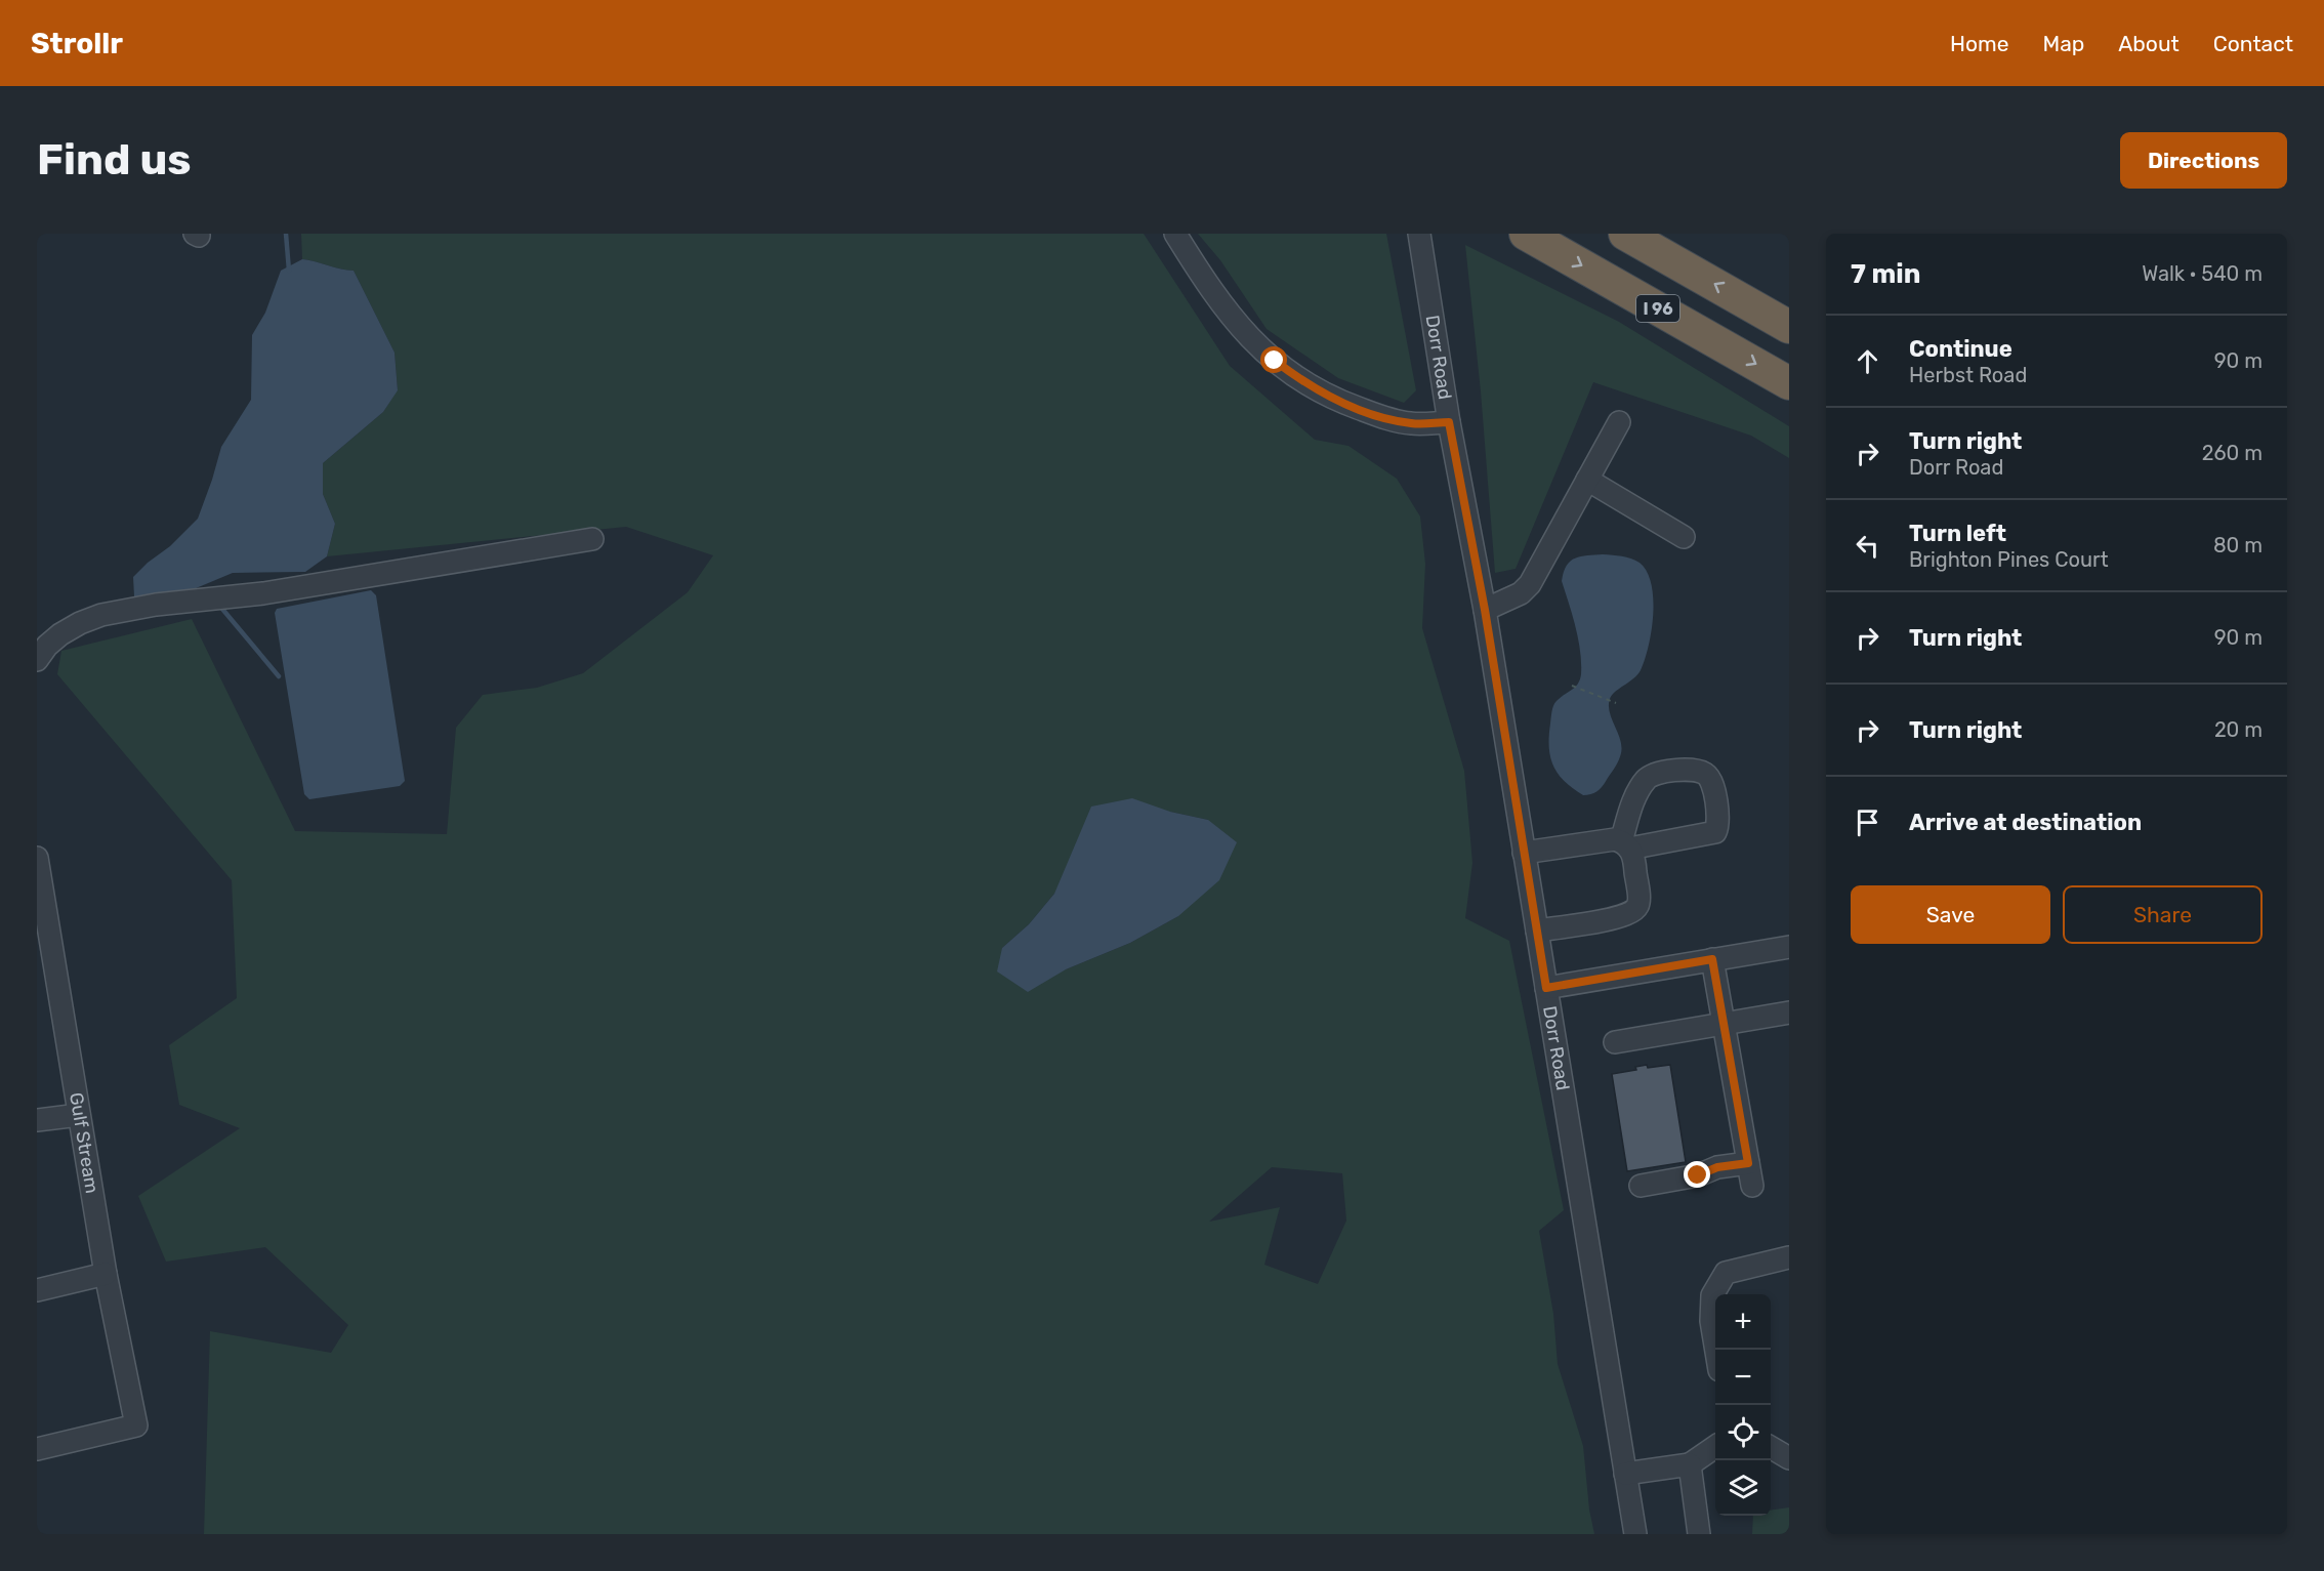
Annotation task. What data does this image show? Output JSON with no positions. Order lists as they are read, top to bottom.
{
  "streets": {
    "highway": ["I 96"],
    "street": ["Dorr Road", "Gulf Stream"]
  },
  "page": {
    "header": "Strollr",
    "nav": [
      "Home",
      "Map",
      "About",
      "Contact"
    ],
    "buttons": [
      "Directions",
      ["Save", "Share"]
    ],
    "title": "Find us",
    "heading": ["7 min", "Walk · 540 m"],
    "list": [
      ["Continue", "Herbst Road", "90 m"],
      ["Turn right", "Dorr Road", "260 m"],
      ["Turn left", "Brighton Pines Court", "80 m"],
      ["Turn right", "90 m"],
      ["Turn right", "20 m"],
      "Arrive at destination"
    ],
    "map_buttons": ["+", "−"]
  }
}
